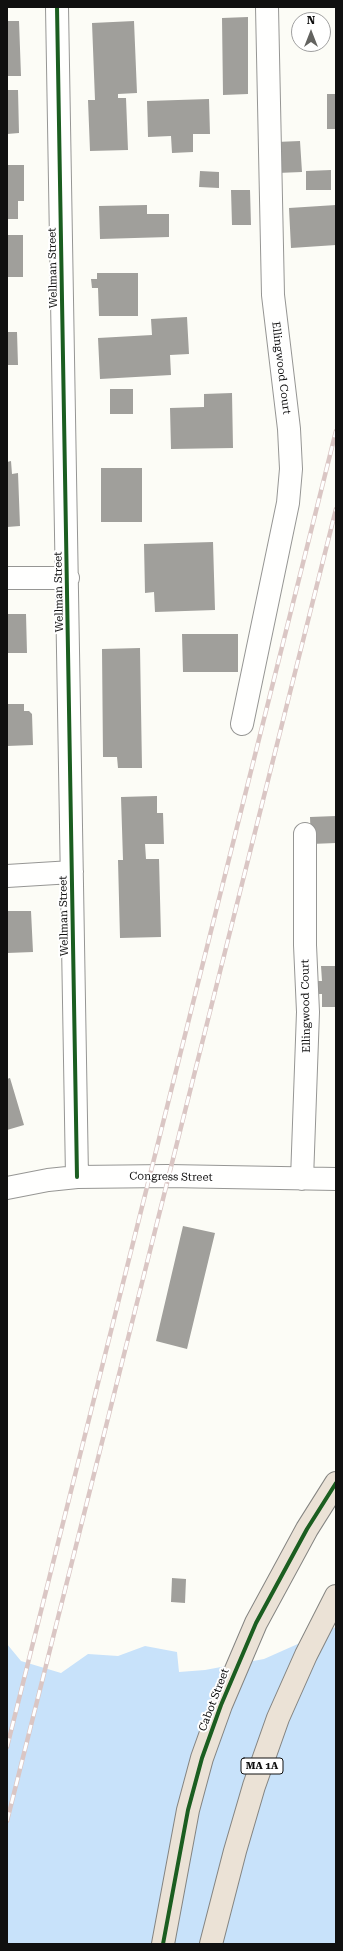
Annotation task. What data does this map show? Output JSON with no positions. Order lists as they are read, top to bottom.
{
  "streets": {
    "highway": ["Cabot Street", "MA 1A"],
    "street": ["Wellman Street", "Ellingwood Court", "Congress Street"]
  },
  "crossings": [
    ["Wellman Street", "Congress Street"],
    ["Ellingwood Court", "Congress Street"]
  ],
  "north": "top"
}
